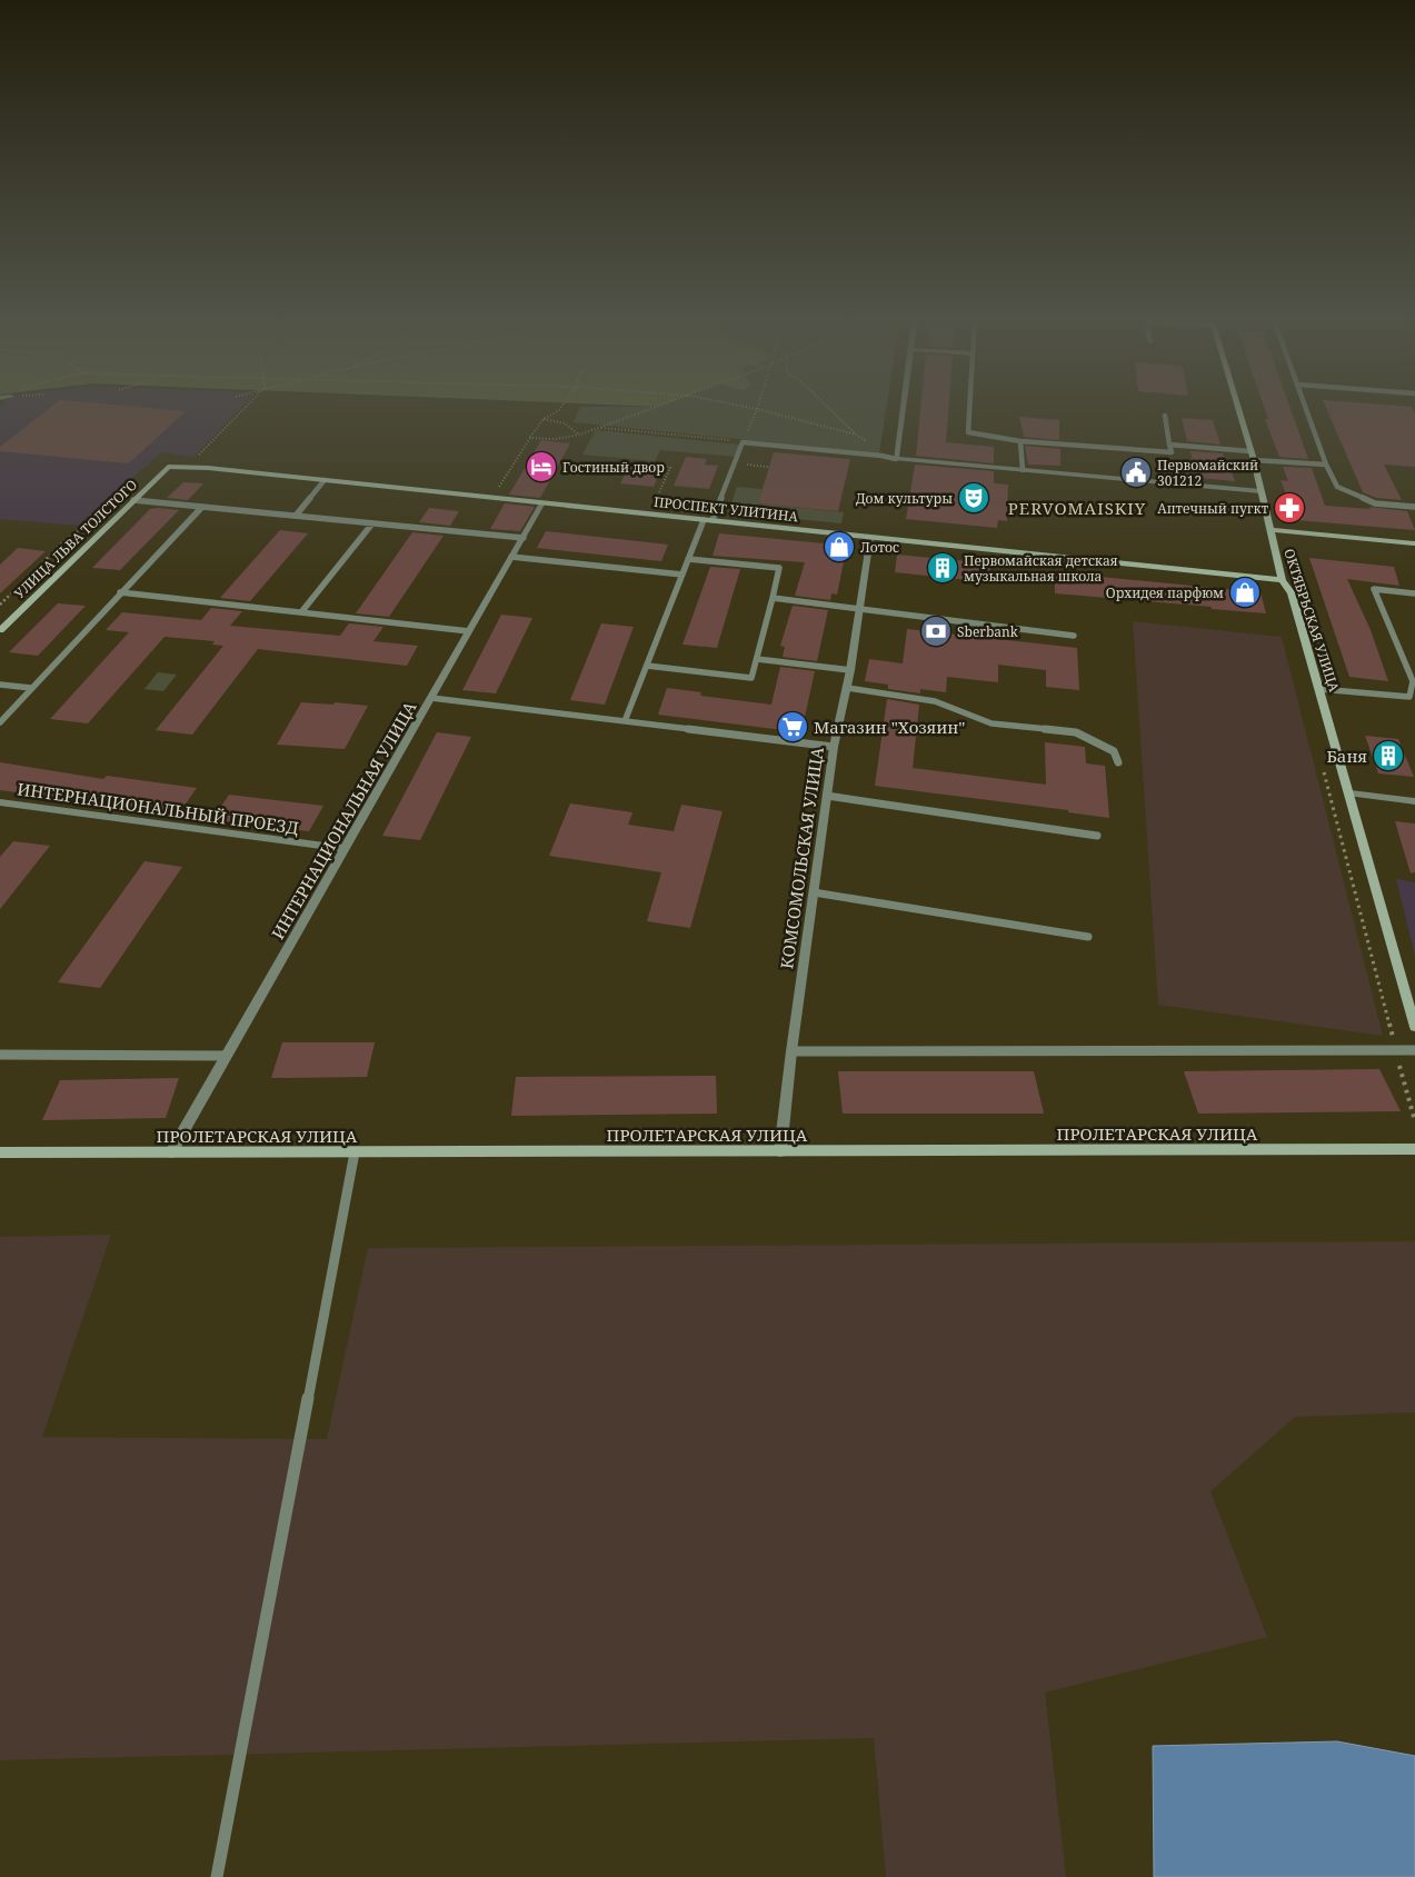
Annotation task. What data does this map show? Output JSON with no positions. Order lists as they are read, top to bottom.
{
  "streets": {
    "street": [
      "ПРОСПЕКТ УЛИТИНА",
      "УЛИЦА ЛЬВА ТОЛСТОГО",
      "ОКТЯБРЬСКАЯ УЛИЦА",
      "ИНТЕРНАЦИОНАЛЬНЫЙ ПРОЕЗД",
      "ИНТЕРНАЦИОНАЛЬНАЯ УЛИЦА",
      "КОМСОМОЛЬСКАЯ УЛИЦА",
      "ПРОЛЕТАРСКАЯ УЛИЦА"
    ]
  },
  "crossings": [
    ["ПРОСПЕКТ УЛИТИНА", "УЛИЦА ЛЬВА ТОЛСТОГО"],
    ["ПРОСПЕКТ УЛИТИНА", "ОКТЯБРЬСКАЯ УЛИЦА"],
    ["ПРОСПЕКТ УЛИТИНА", "ИНТЕРНАЦИОНАЛЬНАЯ УЛИЦА"],
    ["ПРОСПЕКТ УЛИТИНА", "КОМСОМОЛЬСКАЯ УЛИЦА"],
    ["ИНТЕРНАЦИОНАЛЬНЫЙ ПРОЕЗД", "ИНТЕРНАЦИОНАЛЬНАЯ УЛИЦА"],
    ["ИНТЕРНАЦИОНАЛЬНАЯ УЛИЦА", "ПРОЛЕТАРСКАЯ УЛИЦА"],
    ["КОМСОМОЛЬСКАЯ УЛИЦА", "ПРОЛЕТАРСКАЯ УЛИЦА"]
  ],
  "districts": ["PERVOMAISKIY"],
  "places": {
    "hotel": ["Гостиный двор"],
    "public building": ["Первомайский 301212"],
    "theatre": ["Дом культуры"],
    "pharmacy": ["Аптечный пугкт"],
    "shop": ["Лотос", "Орхидея парфюм"],
    "building": ["Первомайская детская музыкальная школа", "Баня"],
    "bank": ["Sberbank"],
    "supermarket": ["Магазин \"Хозяин\""]
  }
}
